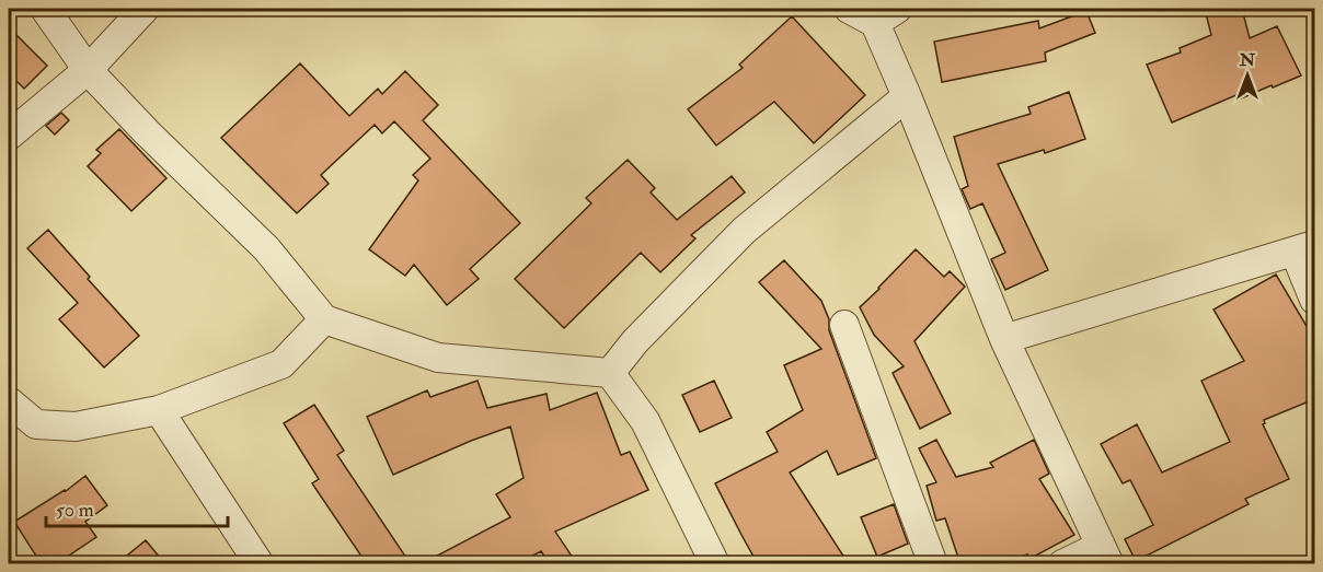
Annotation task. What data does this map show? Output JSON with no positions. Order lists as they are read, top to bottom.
{
  "scale_bar": "50 m",
  "north": "top"
}
